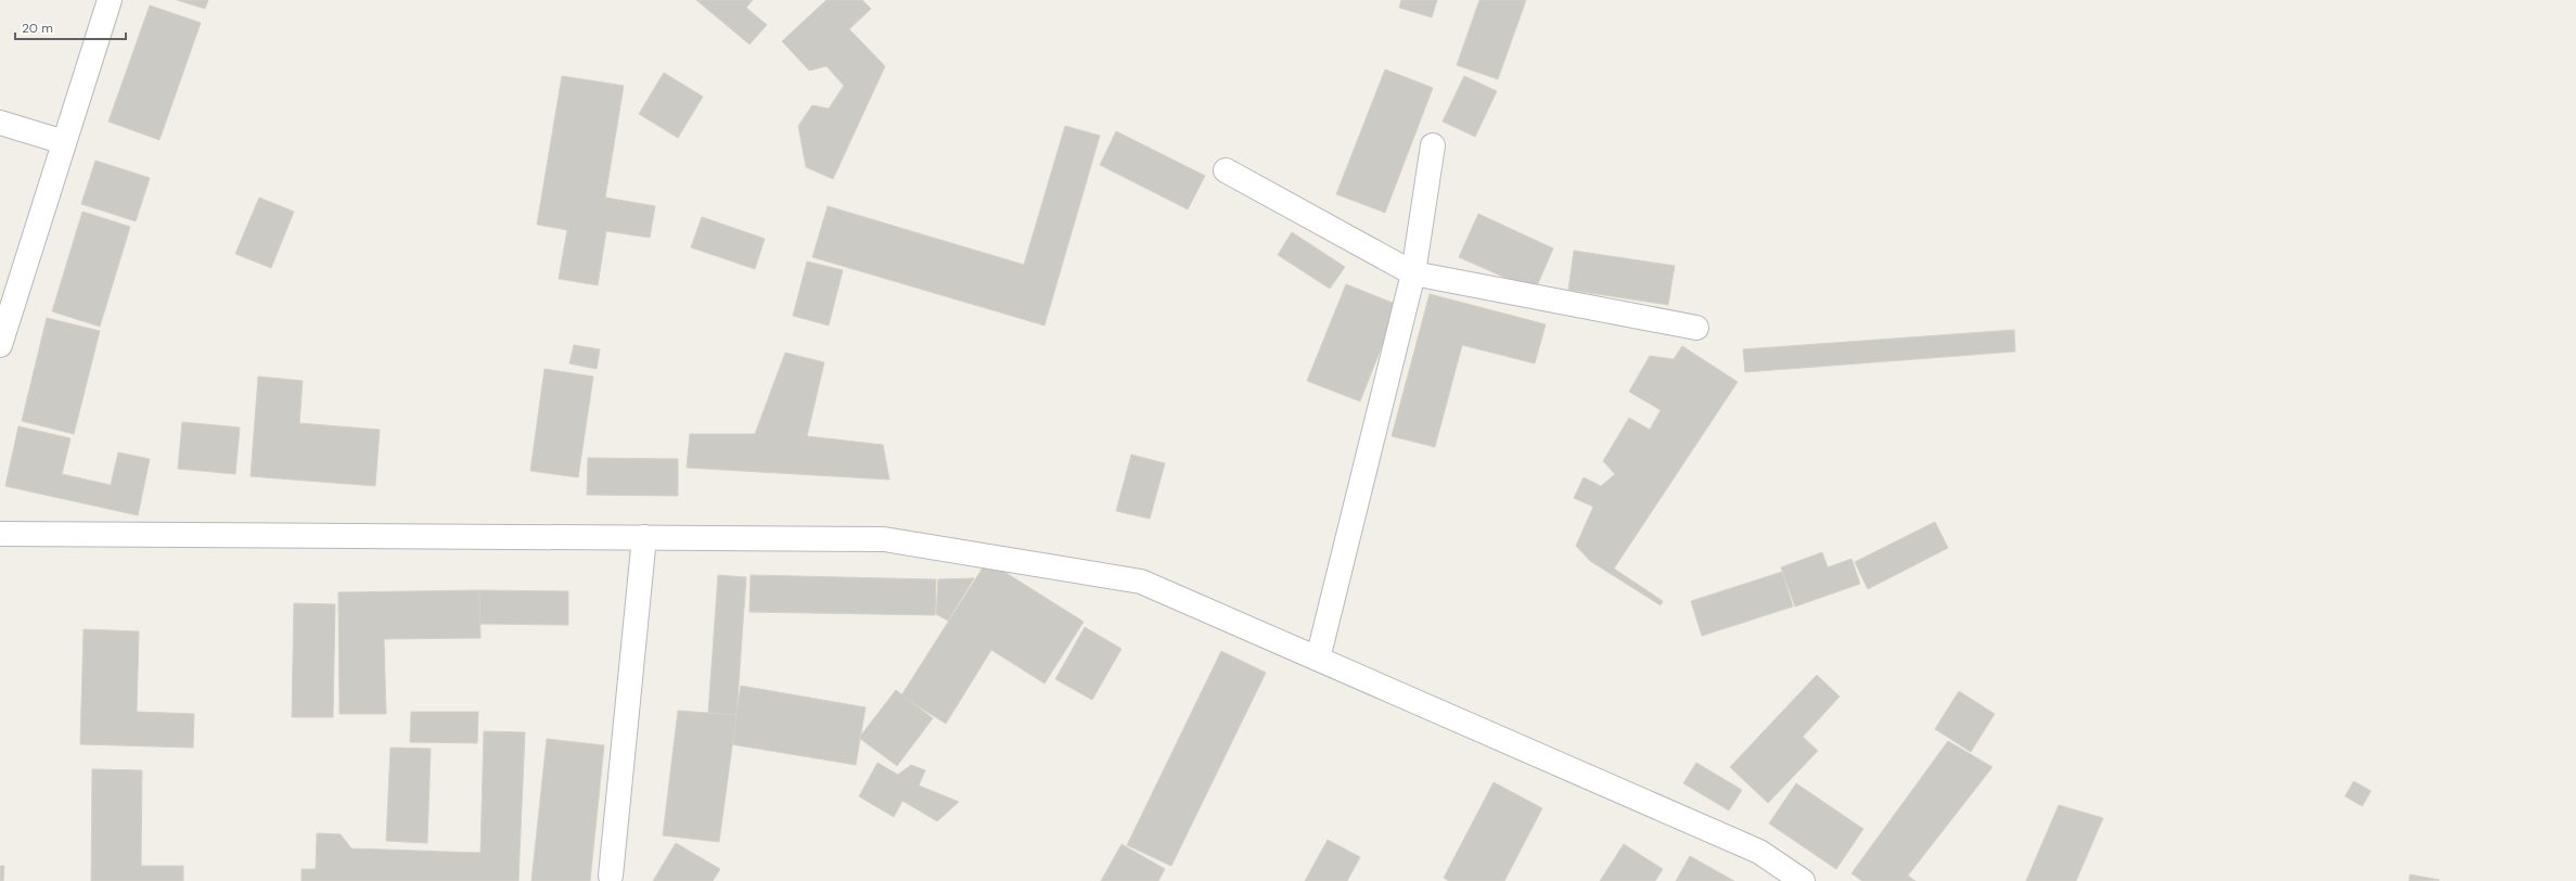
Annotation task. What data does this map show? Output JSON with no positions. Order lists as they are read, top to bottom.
{
  "scale_bar": "20 m"
}
